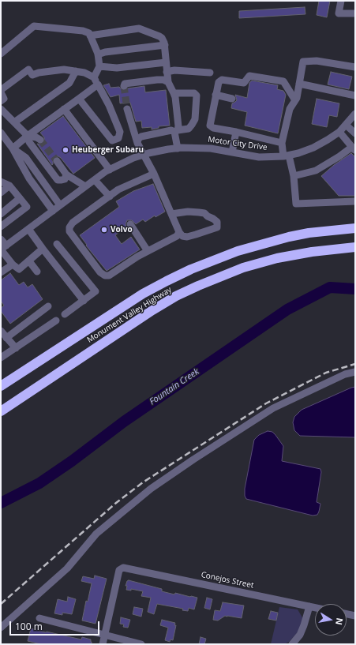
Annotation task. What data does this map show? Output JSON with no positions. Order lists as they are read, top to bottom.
{
  "streets": {
    "highway": ["Monument Valley Highway"],
    "street": ["Motor City Drive", "Conejos Street"]
  },
  "water": ["Fountain Creek"],
  "places": ["Heuberger Subaru", "Volvo"],
  "scale_bar": "100 m",
  "north": "right"
}
